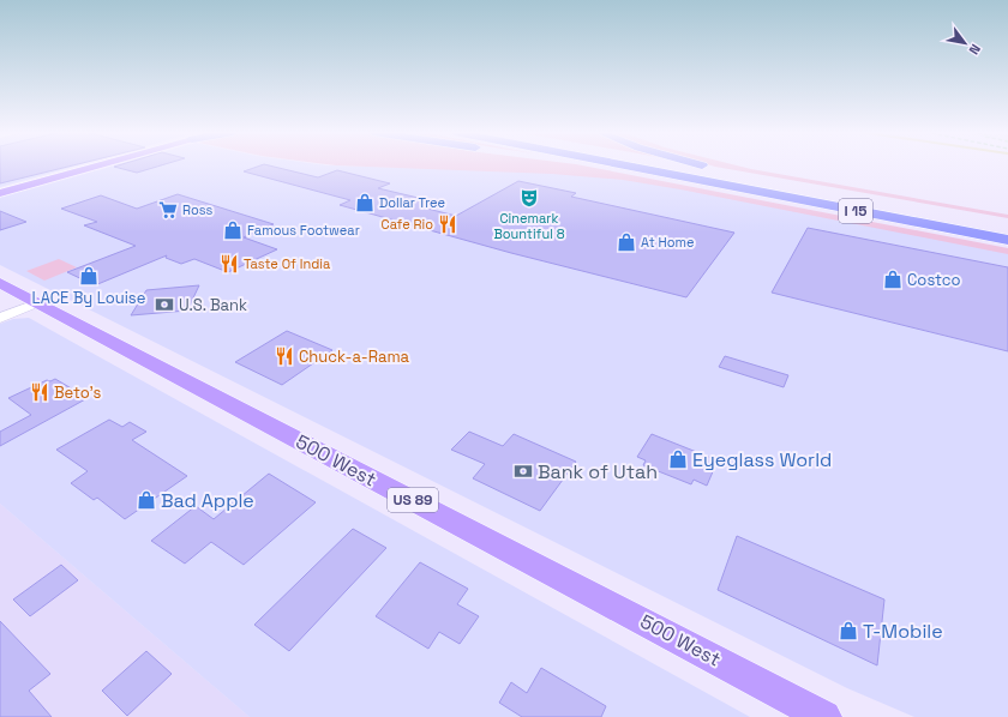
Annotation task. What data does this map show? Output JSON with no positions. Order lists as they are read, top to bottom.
{
  "streets": {
    "highway": ["I 15"],
    "main road": ["500 West", "US 89"]
  },
  "places": {
    "theatre": ["Cinemark Bountiful 8"],
    "shop": [
      "Dollar Tree",
      "Famous Footwear",
      "At Home",
      "LACE By Louise",
      "Costco",
      "Eyeglass World",
      "Bad Apple",
      "T-Mobile"
    ],
    "supermarket": ["Ross"],
    "restaurant": [
      "Cafe Rio",
      "Taste Of India",
      "Chuck-a-Rama",
      "Beto's"
    ],
    "bank": ["U.S. Bank", "Bank of Utah"]
  },
  "north": "bottom right"
}
